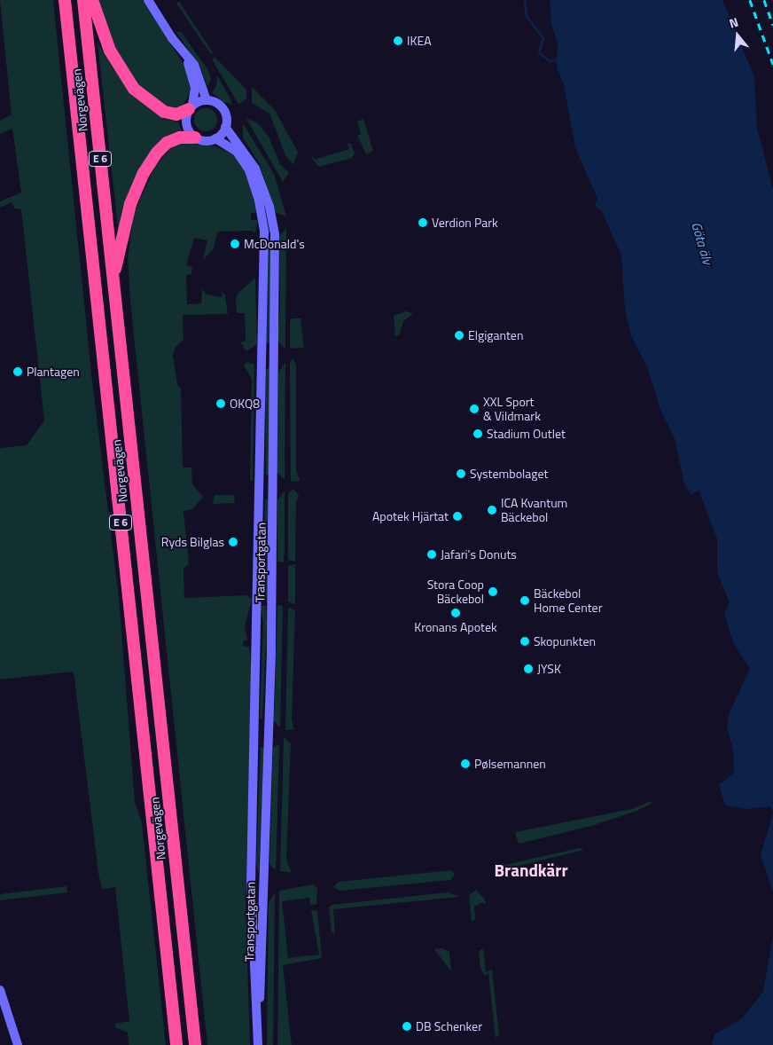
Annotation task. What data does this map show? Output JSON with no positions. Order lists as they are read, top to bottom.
{
  "streets": {
    "highway": ["Norgevägen", "E 6"],
    "street": ["Transportgatan"]
  },
  "districts": ["Brandkärr"],
  "water": ["Göta älv"],
  "places": [
    "IKEA",
    "Verdion Park",
    "McDonald's",
    "Elgiganten",
    "Plantagen",
    "OKQ8",
    "XXL Sport & Vildmark",
    "Stadium Outlet",
    "Systembolaget",
    "ICA Kvantum Bäckebol",
    "Apotek Hjärtat",
    "Ryds Bilglas",
    "Jafari's Donuts",
    "Stora Coop Bäckebol",
    "Bäckebol Home Center",
    "Kronans Apotek",
    "Skopunkten",
    "JYSK",
    "Pølsemannen",
    "DB Schenker"
  ],
  "north": "top"
}
